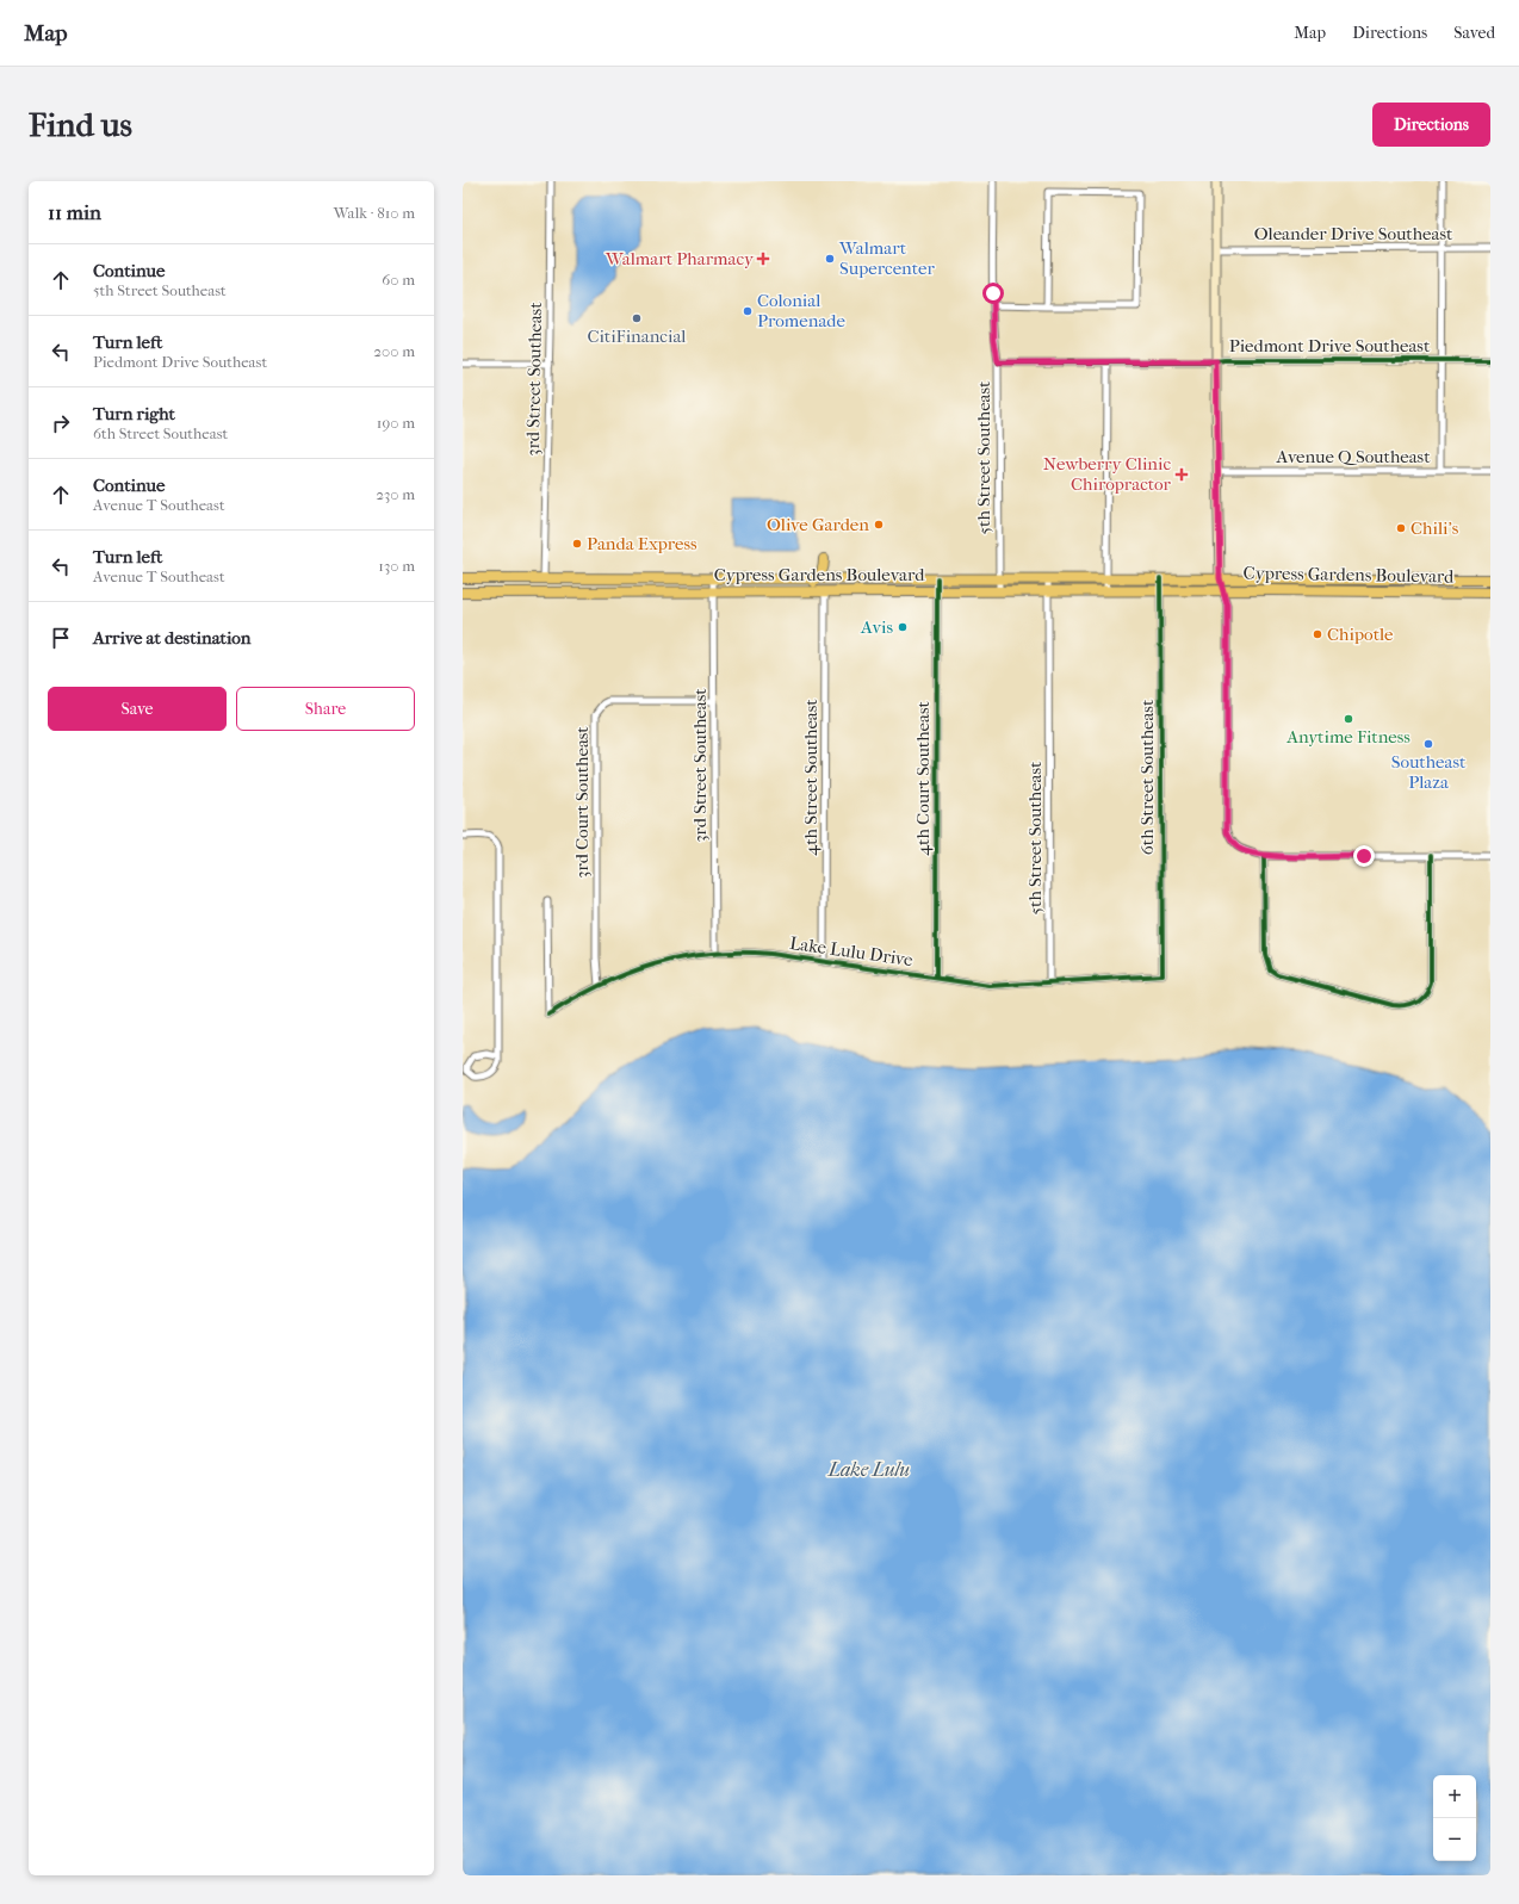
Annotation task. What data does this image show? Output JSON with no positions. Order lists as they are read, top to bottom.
{
  "streets": {
    "main road": ["Cypress Gardens Boulevard"],
    "street": [
      "Oleander Drive Southeast",
      "Piedmont Drive Southeast",
      "3rd Street Southeast",
      "Avenue Q Southeast",
      "5th Street Southeast",
      "4th Street Southeast",
      "6th Street Southeast",
      "4th Court Southeast",
      "3rd Court Southeast",
      "Lake Lulu Drive"
    ]
  },
  "crossings": [
    ["Piedmont Drive Southeast", "5th Street Southeast"],
    ["3rd Street Southeast", "Cypress Gardens Boulevard"],
    ["3rd Street Southeast", "3rd Court Southeast"],
    ["3rd Street Southeast", "Lake Lulu Drive"],
    ["5th Street Southeast", "Cypress Gardens Boulevard"],
    ["5th Street Southeast", "Lake Lulu Drive"],
    ["Cypress Gardens Boulevard", "4th Street Southeast"],
    ["Cypress Gardens Boulevard", "6th Street Southeast"],
    ["Cypress Gardens Boulevard", "4th Court Southeast"],
    ["4th Street Southeast", "Lake Lulu Drive"],
    ["6th Street Southeast", "Lake Lulu Drive"],
    ["4th Court Southeast", "Lake Lulu Drive"],
    ["3rd Court Southeast", "Lake Lulu Drive"]
  ],
  "water": ["Lake Lulu"],
  "places": {
    "health": ["Walmart Pharmacy", "Newberry Clinic Chiropractor"],
    "other": [
      "Walmart Supercenter",
      "Colonial Promenade",
      "CitiFinancial",
      "Olive Garden",
      "Chili's",
      "Panda Express",
      "Avis",
      "Chipotle",
      "Anytime Fitness",
      "Southeast Plaza"
    ]
  },
  "page": {
    "header": "Map",
    "nav": ["Map", "Directions", "Saved"],
    "buttons": [
      "Directions",
      ["Save", "Share"]
    ],
    "title": "Find us",
    "heading": ["11 min", "Walk · 810 m"],
    "list": [
      ["Continue", "5th Street Southeast", "60 m"],
      ["Turn left", "Piedmont Drive Southeast", "200 m"],
      ["Turn right", "6th Street Southeast", "190 m"],
      ["Continue", "Avenue T Southeast", "230 m"],
      ["Turn left", "Avenue T Southeast", "130 m"],
      "Arrive at destination"
    ],
    "map_buttons": ["+", "−"]
  }
}
